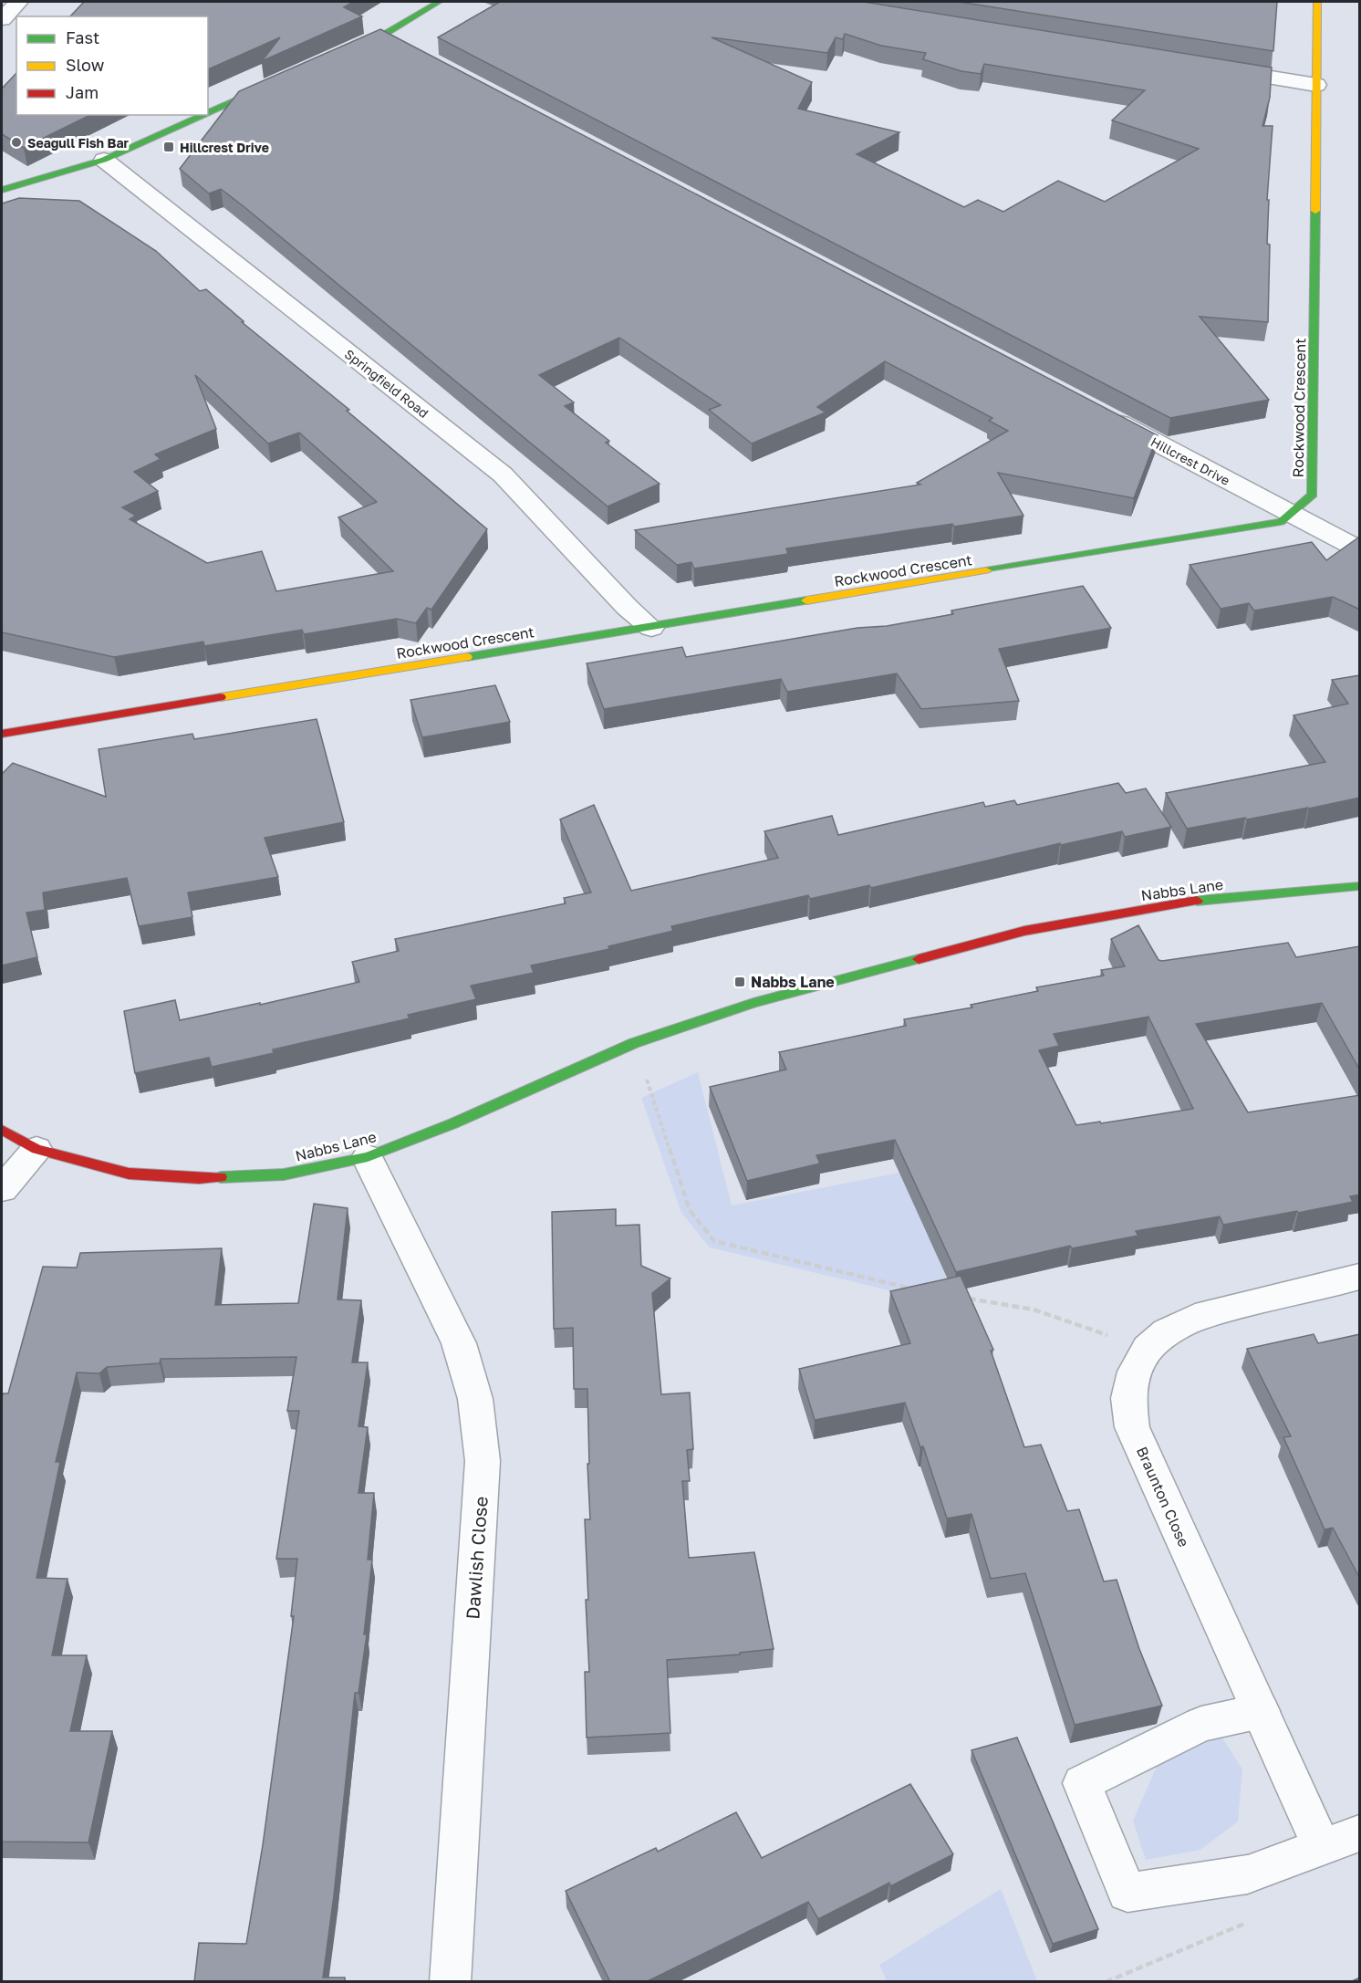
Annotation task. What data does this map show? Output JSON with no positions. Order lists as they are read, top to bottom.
{
  "streets": {
    "street": [
      "Springfield Road",
      "Rockwood Crescent",
      "Hillcrest Drive",
      "Nabbs Lane",
      "Braunton Close",
      "Dawlish Close"
    ]
  },
  "crossings": [
    ["Springfield Road", "Rockwood Crescent"],
    ["Rockwood Crescent", "Hillcrest Drive"],
    ["Nabbs Lane", "Dawlish Close"]
  ],
  "places": {
    "other": ["Seagull Fish Bar"],
    "transit": ["Hillcrest Drive", "Nabbs Lane"]
  },
  "legend": ["Fast", "Slow", "Jam"]
}
